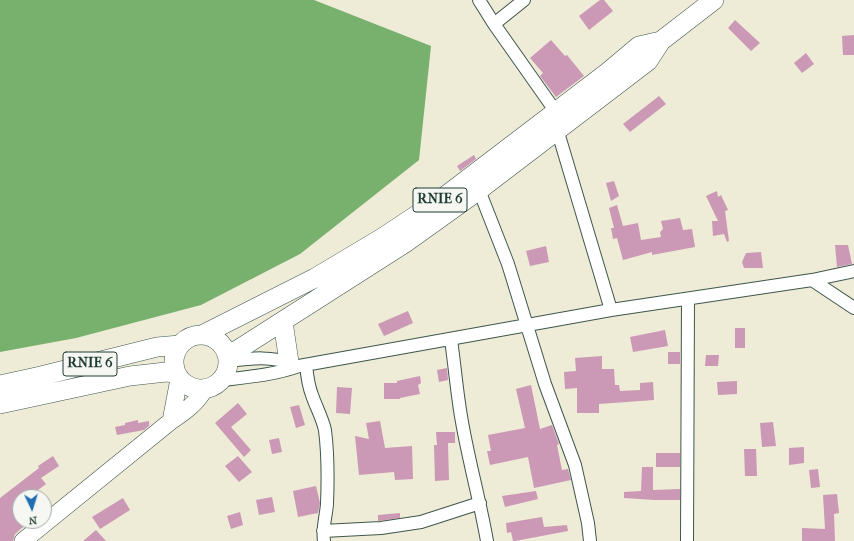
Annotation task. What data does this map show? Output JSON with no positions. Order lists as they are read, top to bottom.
{
  "streets": {
    "main road": ["RNIE 6"]
  },
  "north": "bottom"
}
